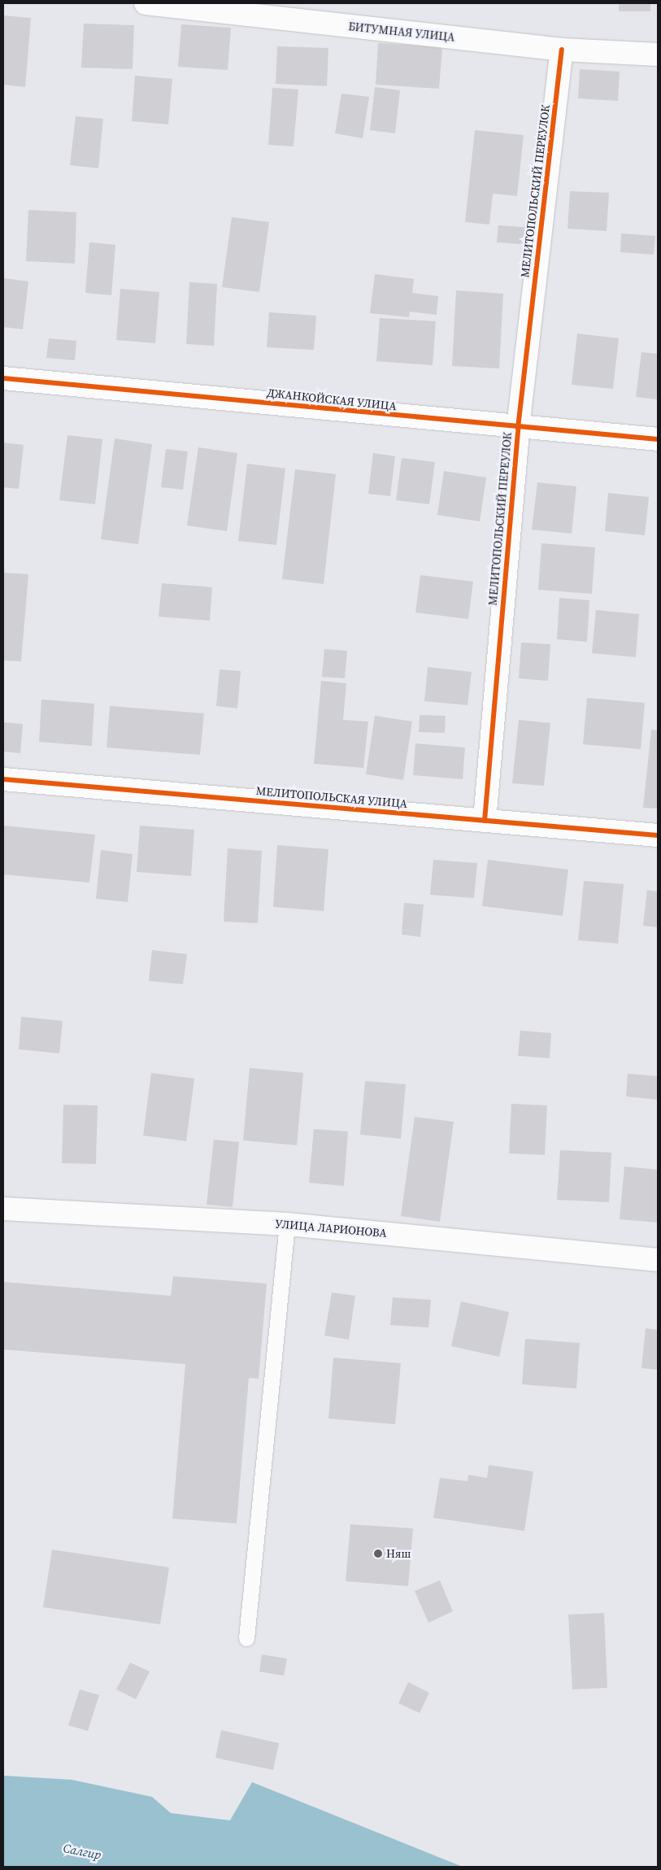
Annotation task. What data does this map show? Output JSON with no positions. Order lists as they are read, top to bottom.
{
  "streets": {
    "street": [
      "БИТУМНАЯ УЛИЦА",
      "МЕЛИТОПОЛЬСКИЙ ПЕРЕУЛОК",
      "ДЖАНКОЙСКАЯ УЛИЦА",
      "МЕЛИТОПОЛЬСКАЯ УЛИЦА",
      "УЛИЦА ЛАРИОНОВА"
    ]
  },
  "crossings": [
    ["БИТУМНАЯ УЛИЦА", "МЕЛИТОПОЛЬСКИЙ ПЕРЕУЛОК"],
    ["МЕЛИТОПОЛЬСКИЙ ПЕРЕУЛОК", "ДЖАНКОЙСКАЯ УЛИЦА"],
    ["МЕЛИТОПОЛЬСКИЙ ПЕРЕУЛОК", "МЕЛИТОПОЛЬСКАЯ УЛИЦА"]
  ],
  "water": ["Салгир"],
  "places": ["Няш"]
}
